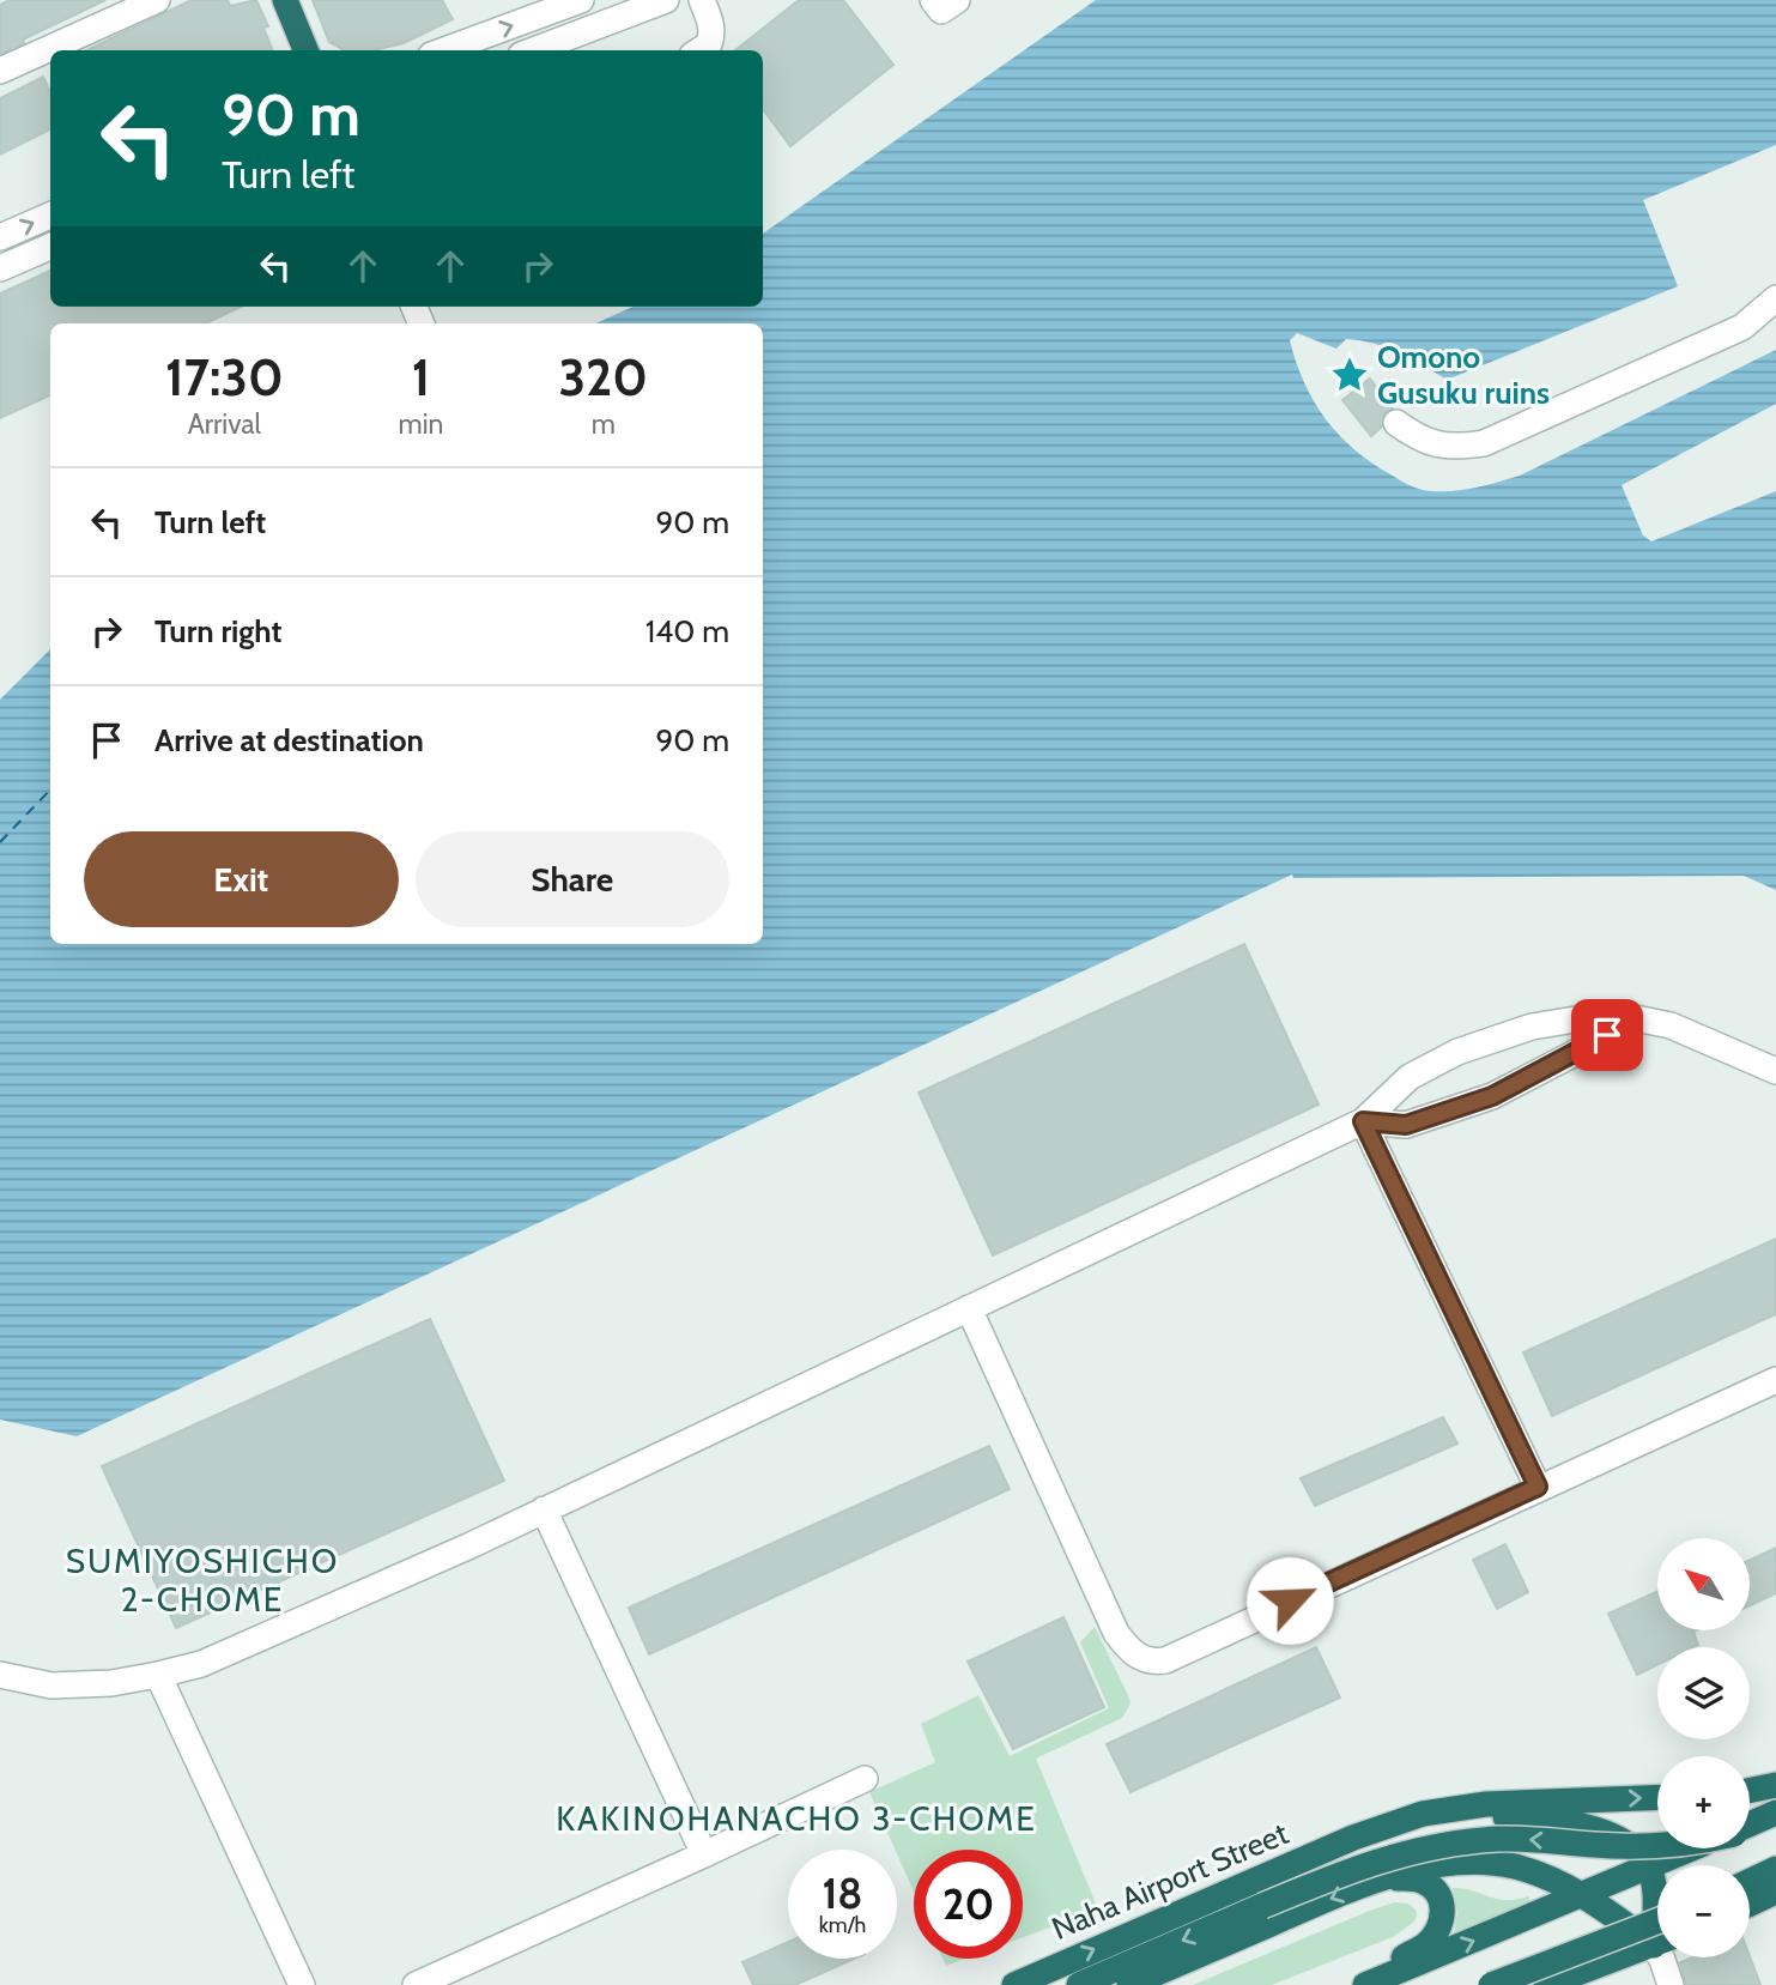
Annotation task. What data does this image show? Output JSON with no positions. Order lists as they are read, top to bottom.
{
  "streets": {
    "highway": ["Naha Airport Street"]
  },
  "districts": ["SUMIYOSHICHO 2-CHOME", "KAKINOHANACHO 3-CHOME"],
  "places": {
    "place": ["Omono Gusuku ruins"]
  },
  "north": "top left",
  "page": {
    "turn": ["90 m", "Turn left"],
    "eta": [
      "17:30",
      "Arrival",
      "1",
      "min",
      "320",
      "m"
    ],
    "list": [
      {
        "name": "Turn left",
        "value": "90 m"
      },
      {
        "name": "Turn right",
        "value": "140 m"
      },
      {
        "name": "Arrive at destination",
        "value": "90 m"
      }
    ],
    "buttons": ["Exit", "Share"],
    "map_buttons": ["+", "−"],
    "speed": "18 km/h",
    "limit": "20"
  }
}
